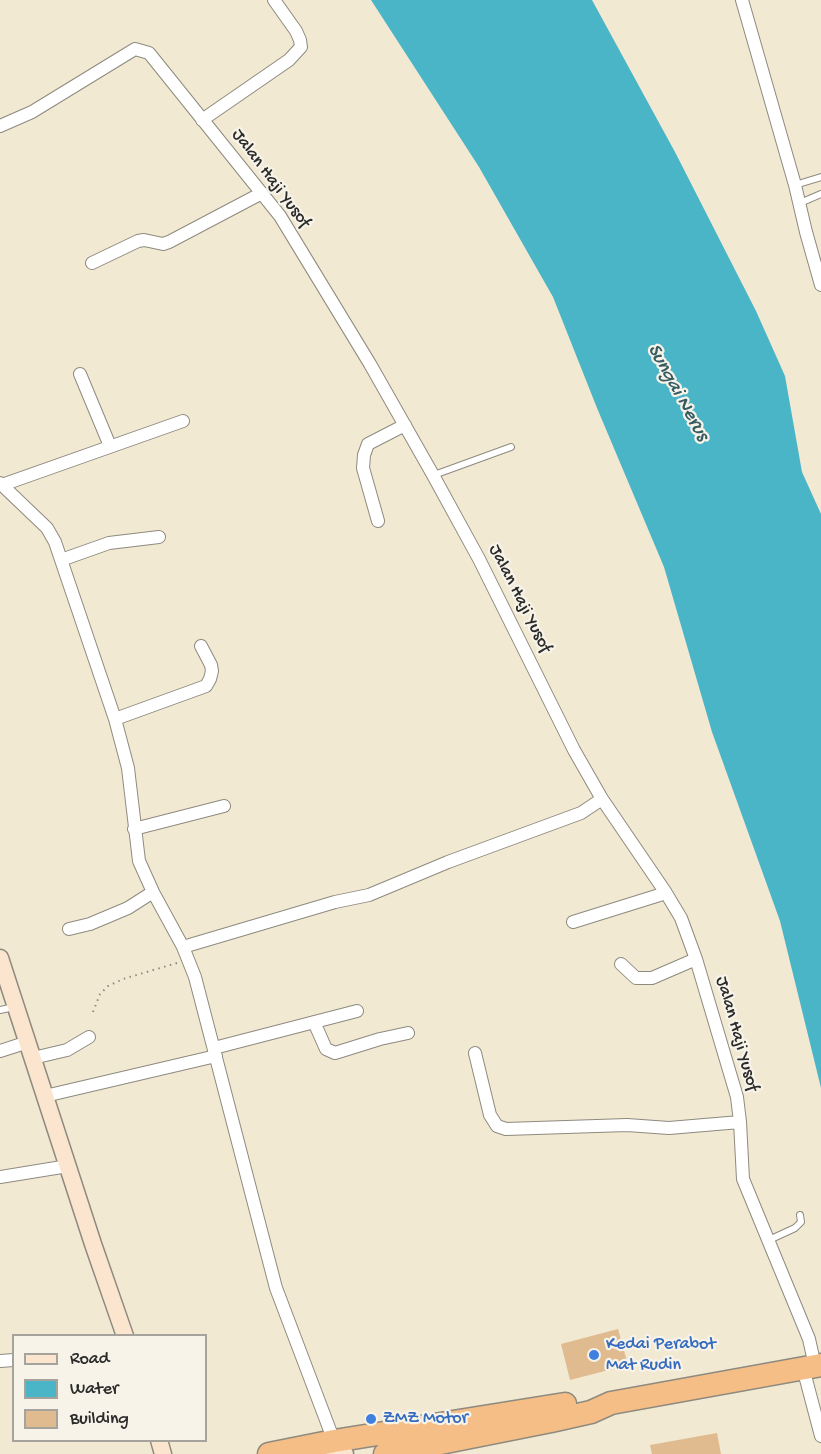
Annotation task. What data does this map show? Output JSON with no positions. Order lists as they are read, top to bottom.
{
  "streets": {
    "street": ["Jalan Haji Yusof"]
  },
  "water": ["Sungai Nerus"],
  "places": ["Kedai Perabot Mat Rudin", "ZMZ Motor"],
  "legend": ["Road", "Water", "Building"]
}
